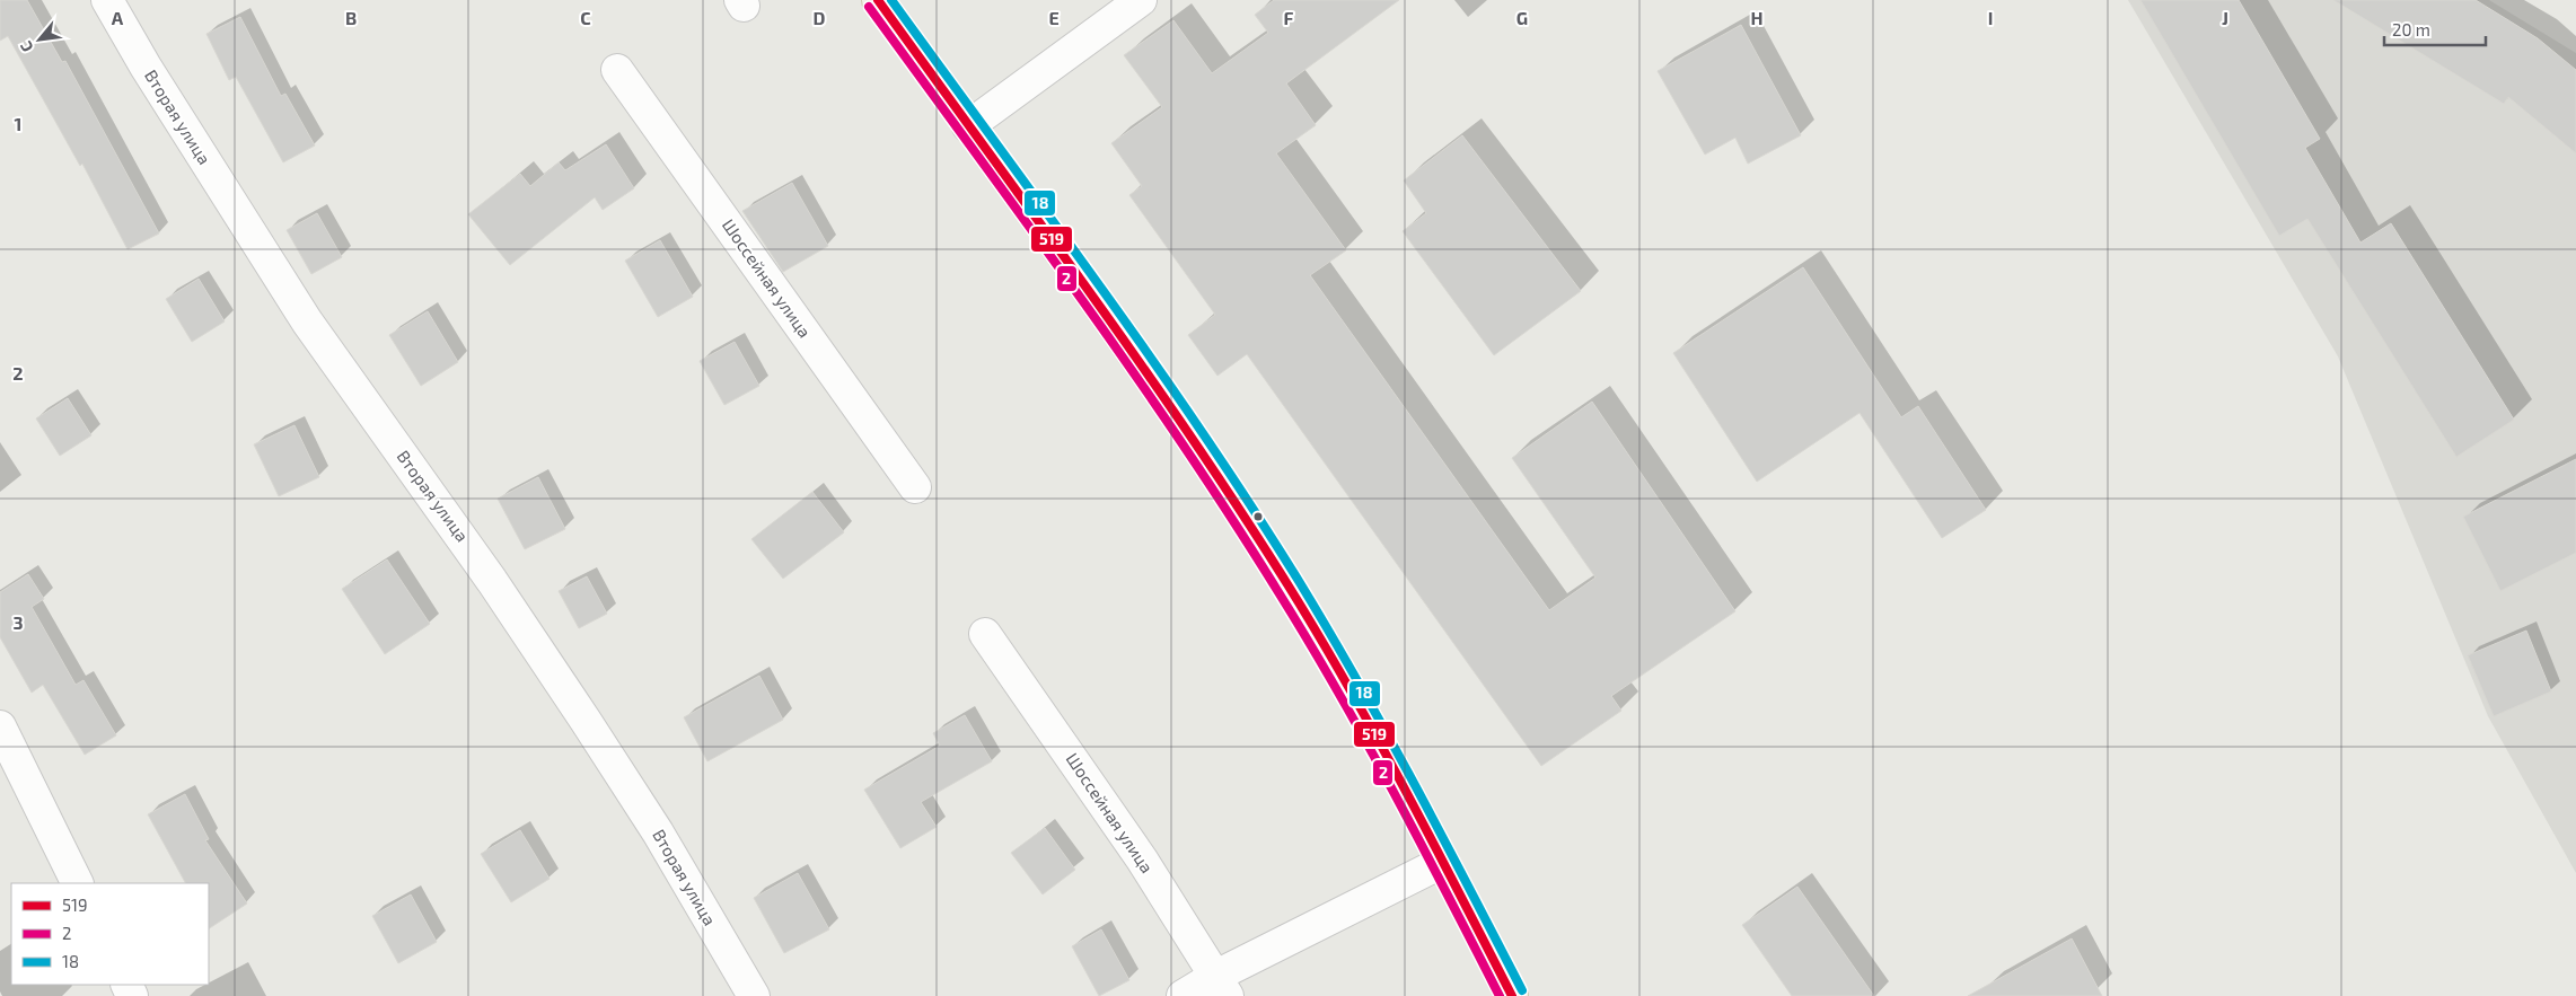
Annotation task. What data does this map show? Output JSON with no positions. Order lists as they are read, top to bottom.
{
  "streets": {
    "street": ["Вторая улица", "Шоссейная улица"]
  },
  "lines": ["transit line 519", "transit line 18", "transit line 2"],
  "legend": ["519", "2", "18"],
  "scale_bar": "20 m",
  "north": "bottom left",
  "grid": {
    "columns": [
      "A",
      "B",
      "C",
      "D",
      "E",
      "F",
      "G",
      "H",
      "I",
      "J"
    ],
    "rows": ["1", "2", "3"]
  }
}
